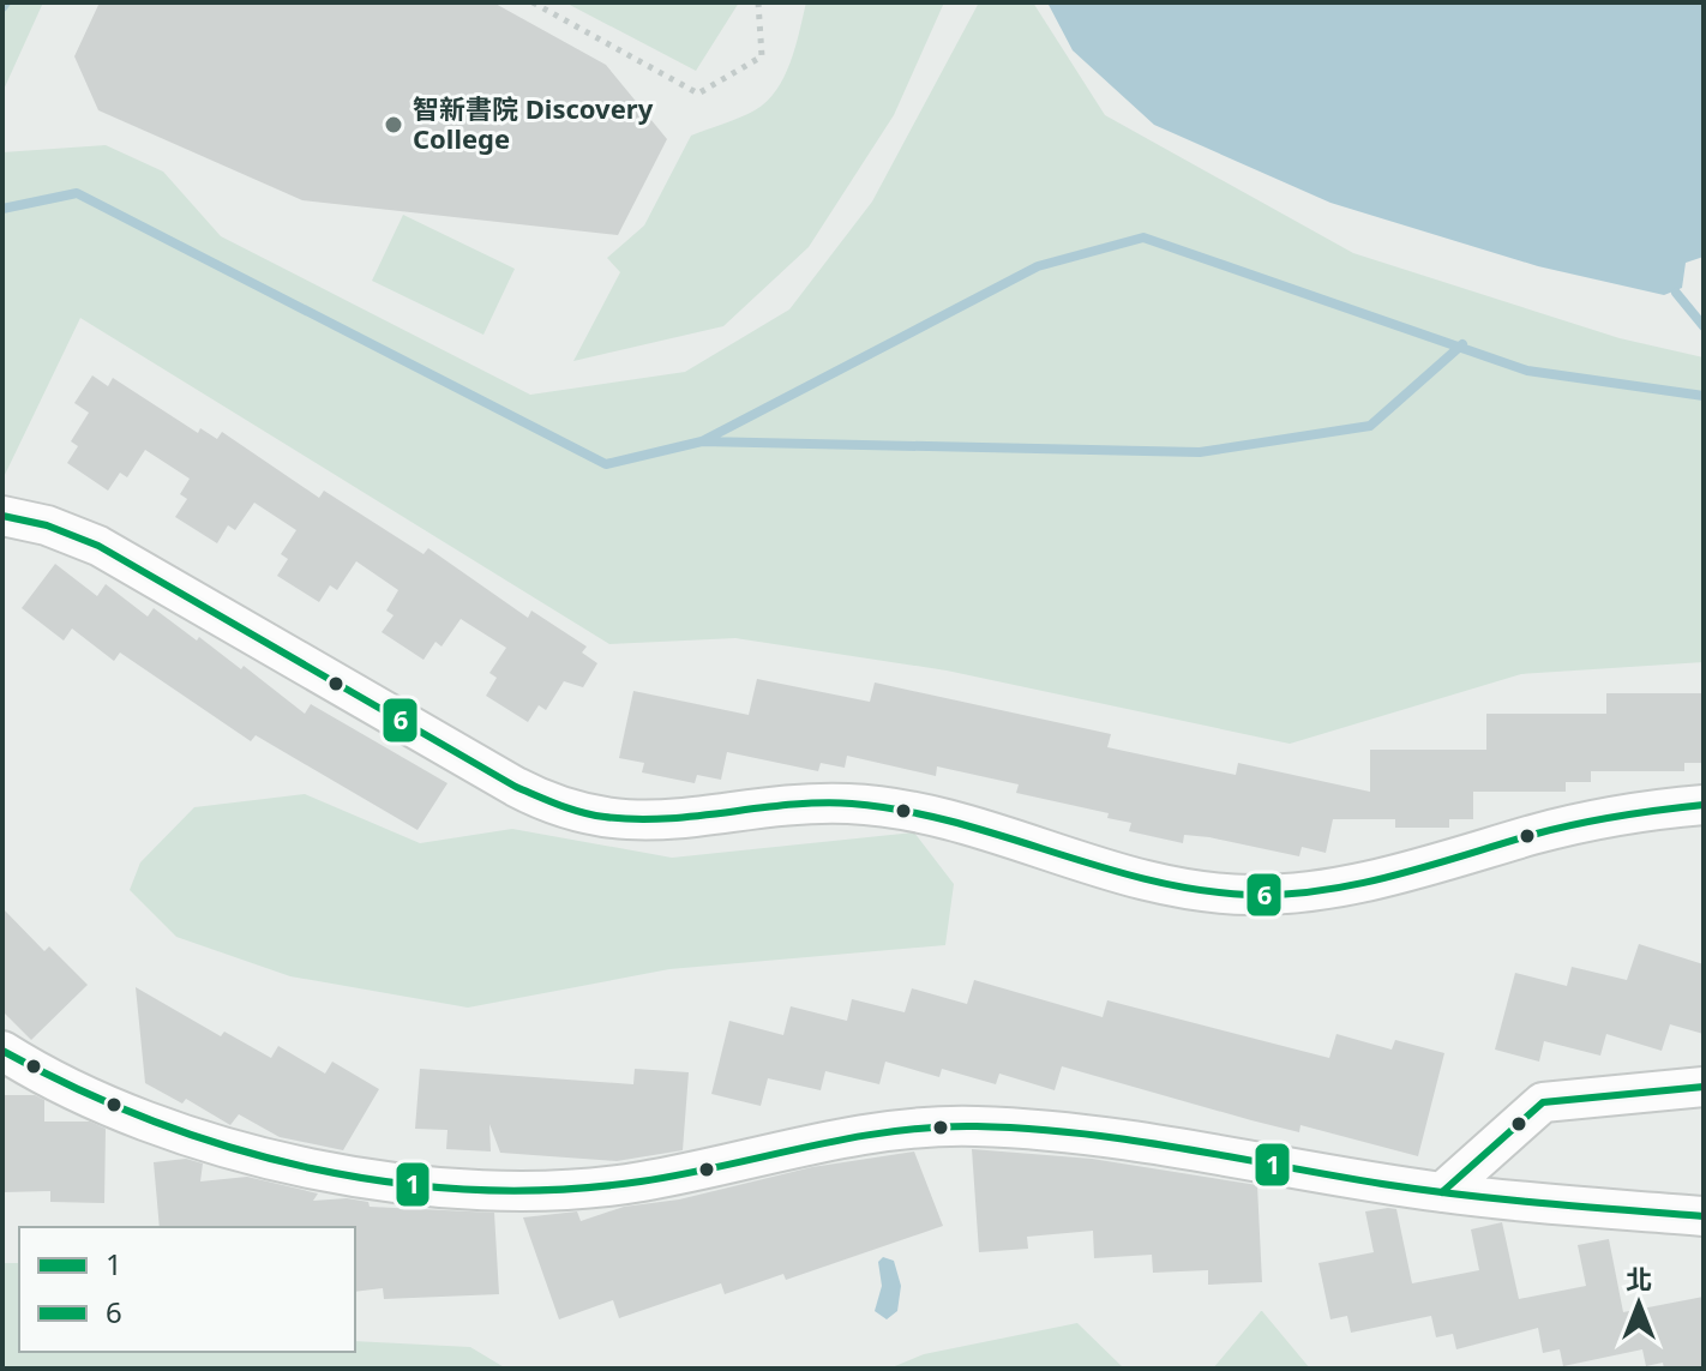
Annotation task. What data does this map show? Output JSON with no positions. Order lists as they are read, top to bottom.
{
  "places": ["智新書院 Discovery College"],
  "lines": ["transit line 6", "transit line 1"],
  "legend": ["1", "6"],
  "north": "top"
}
